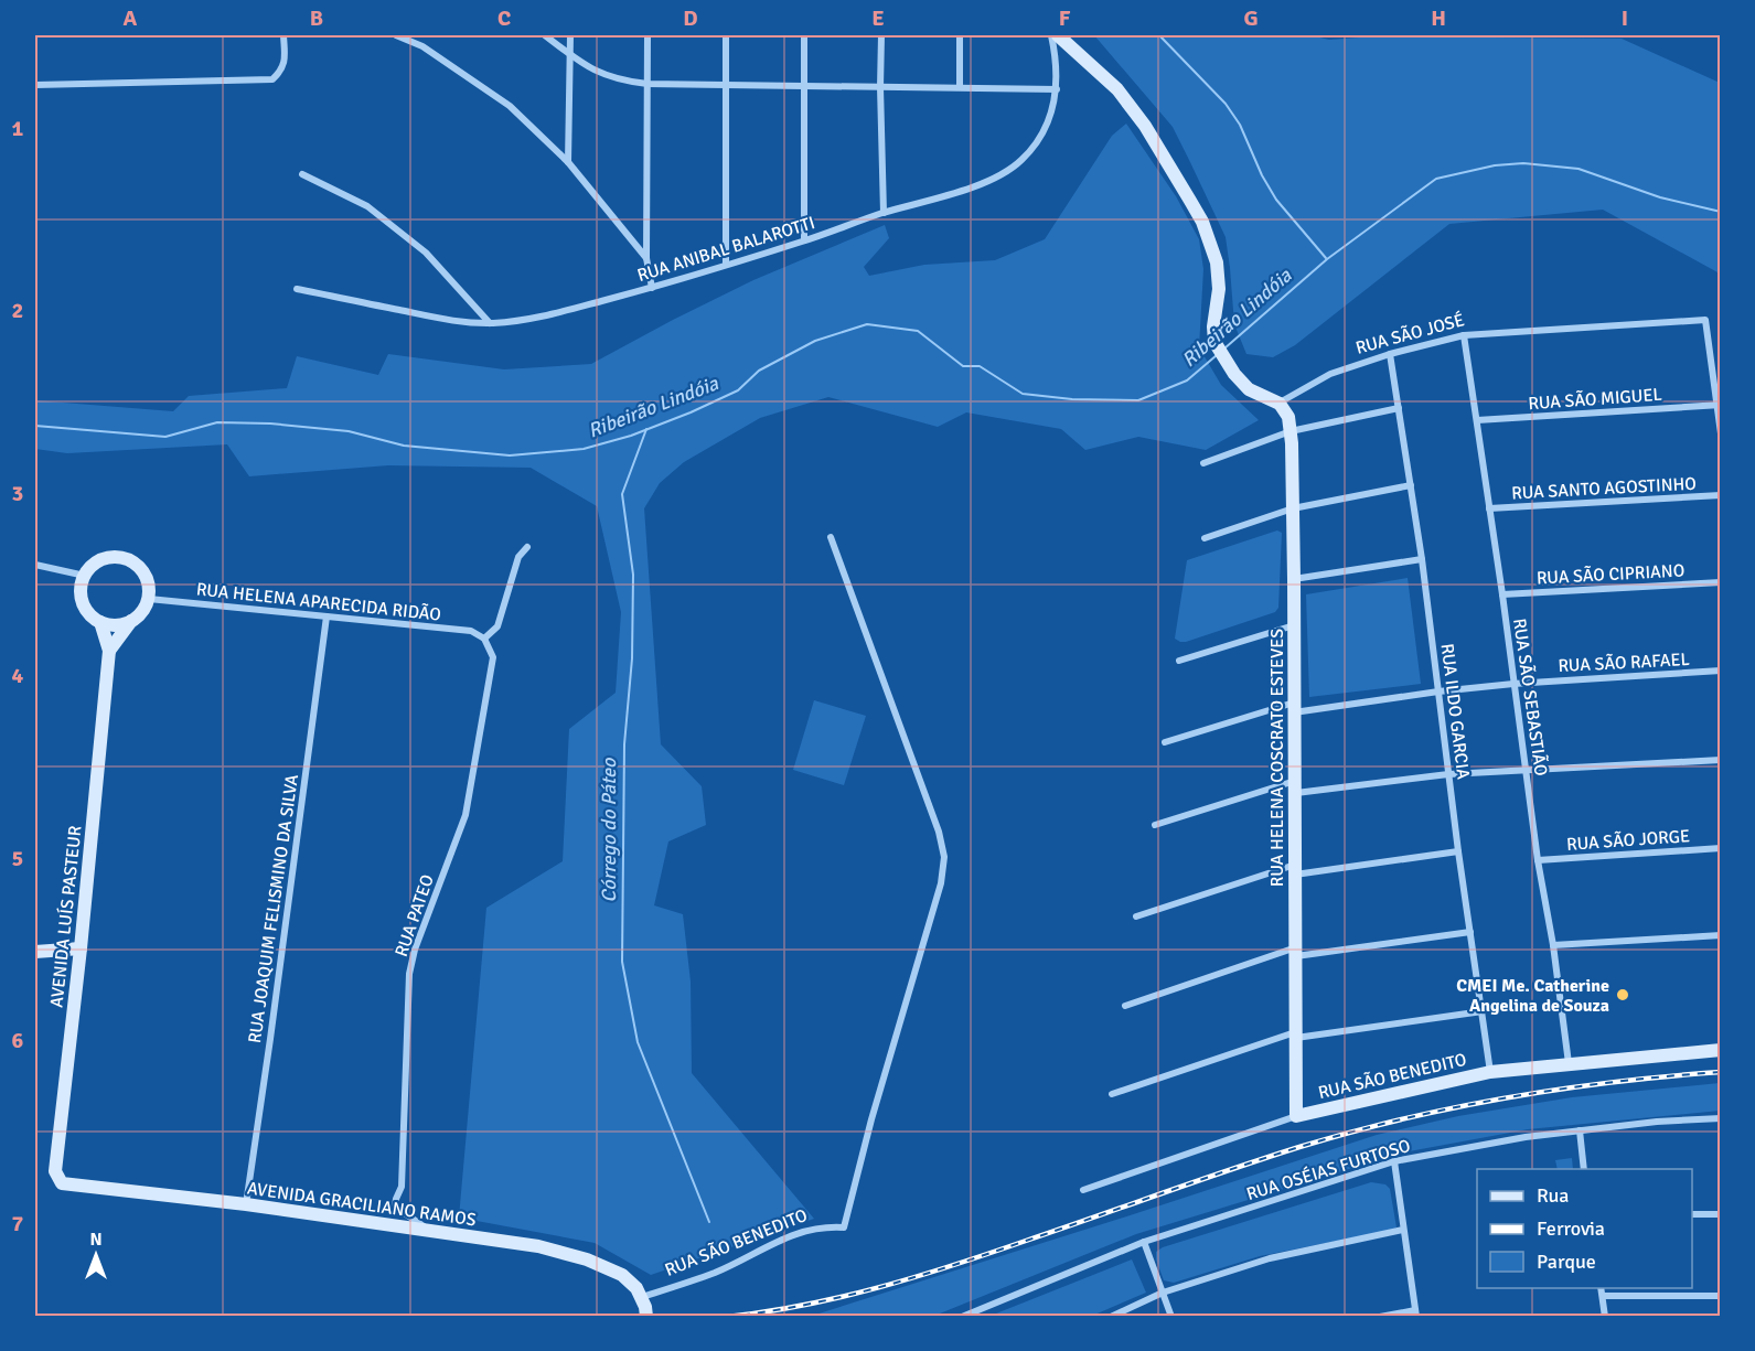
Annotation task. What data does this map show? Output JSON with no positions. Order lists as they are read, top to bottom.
{
  "streets": {
    "street": [
      "RUA ANIBAL BALAROTTI",
      "RUA SÃO JOSÉ",
      "RUA SÃO MIGUEL",
      "RUA SANTO AGOSTINHO",
      "RUA SÃO CIPRIANO",
      "RUA HELENA APARECIDA RIDÃO",
      "RUA SÃO RAFAEL",
      "RUA SÃO SEBASTIÃO",
      "RUA ILDO GARCIA",
      "RUA HELENA COSCRATO ESTEVES",
      "RUA SÃO JORGE",
      "RUA JOAQUIM FELISMINO DA SILVA",
      "RUA PATEO",
      "AVENIDA LUÍS PASTEUR",
      "RUA SÃO BENEDITO",
      "RUA OSÉIAS FURTOSO",
      "AVENIDA GRACILIANO RAMOS"
    ]
  },
  "crossings": [
    ["RUA SÃO JOSÉ", "RUA SÃO MIGUEL"],
    ["RUA SÃO JOSÉ", "RUA SÃO SEBASTIÃO"],
    ["RUA SÃO JOSÉ", "RUA ILDO GARCIA"],
    ["RUA SÃO JOSÉ", "RUA HELENA COSCRATO ESTEVES"],
    ["RUA SÃO MIGUEL", "RUA SÃO SEBASTIÃO"],
    ["RUA SANTO AGOSTINHO", "RUA SÃO SEBASTIÃO"],
    ["RUA SÃO CIPRIANO", "RUA SÃO SEBASTIÃO"],
    ["RUA HELENA APARECIDA RIDÃO", "RUA JOAQUIM FELISMINO DA SILVA"],
    ["RUA HELENA APARECIDA RIDÃO", "RUA PATEO"],
    ["RUA HELENA APARECIDA RIDÃO", "AVENIDA LUÍS PASTEUR"],
    ["RUA SÃO RAFAEL", "RUA SÃO SEBASTIÃO"],
    ["RUA SÃO RAFAEL", "RUA ILDO GARCIA"],
    ["RUA SÃO RAFAEL", "RUA HELENA COSCRATO ESTEVES"],
    ["RUA SÃO SEBASTIÃO", "RUA SÃO JORGE"],
    ["RUA SÃO SEBASTIÃO", "RUA SÃO BENEDITO"],
    ["RUA ILDO GARCIA", "RUA SÃO BENEDITO"],
    ["RUA HELENA COSCRATO ESTEVES", "RUA SÃO BENEDITO"],
    ["RUA JOAQUIM FELISMINO DA SILVA", "AVENIDA GRACILIANO RAMOS"],
    ["RUA PATEO", "AVENIDA GRACILIANO RAMOS"],
    ["AVENIDA LUÍS PASTEUR", "AVENIDA GRACILIANO RAMOS"],
    ["RUA SÃO BENEDITO", "AVENIDA GRACILIANO RAMOS"]
  ],
  "water": ["Ribeirão Lindóia", "Córrego do Páteo"],
  "places": ["CMEI Me. Catherine Angelina de Souza"],
  "legend": ["Rua", "Ferrovia", "Parque"],
  "north": "top",
  "grid": {
    "columns": [
      "A",
      "B",
      "C",
      "D",
      "E",
      "F",
      "G",
      "H",
      "I"
    ],
    "rows": [
      "1",
      "2",
      "3",
      "4",
      "5",
      "6",
      "7"
    ]
  }
}
